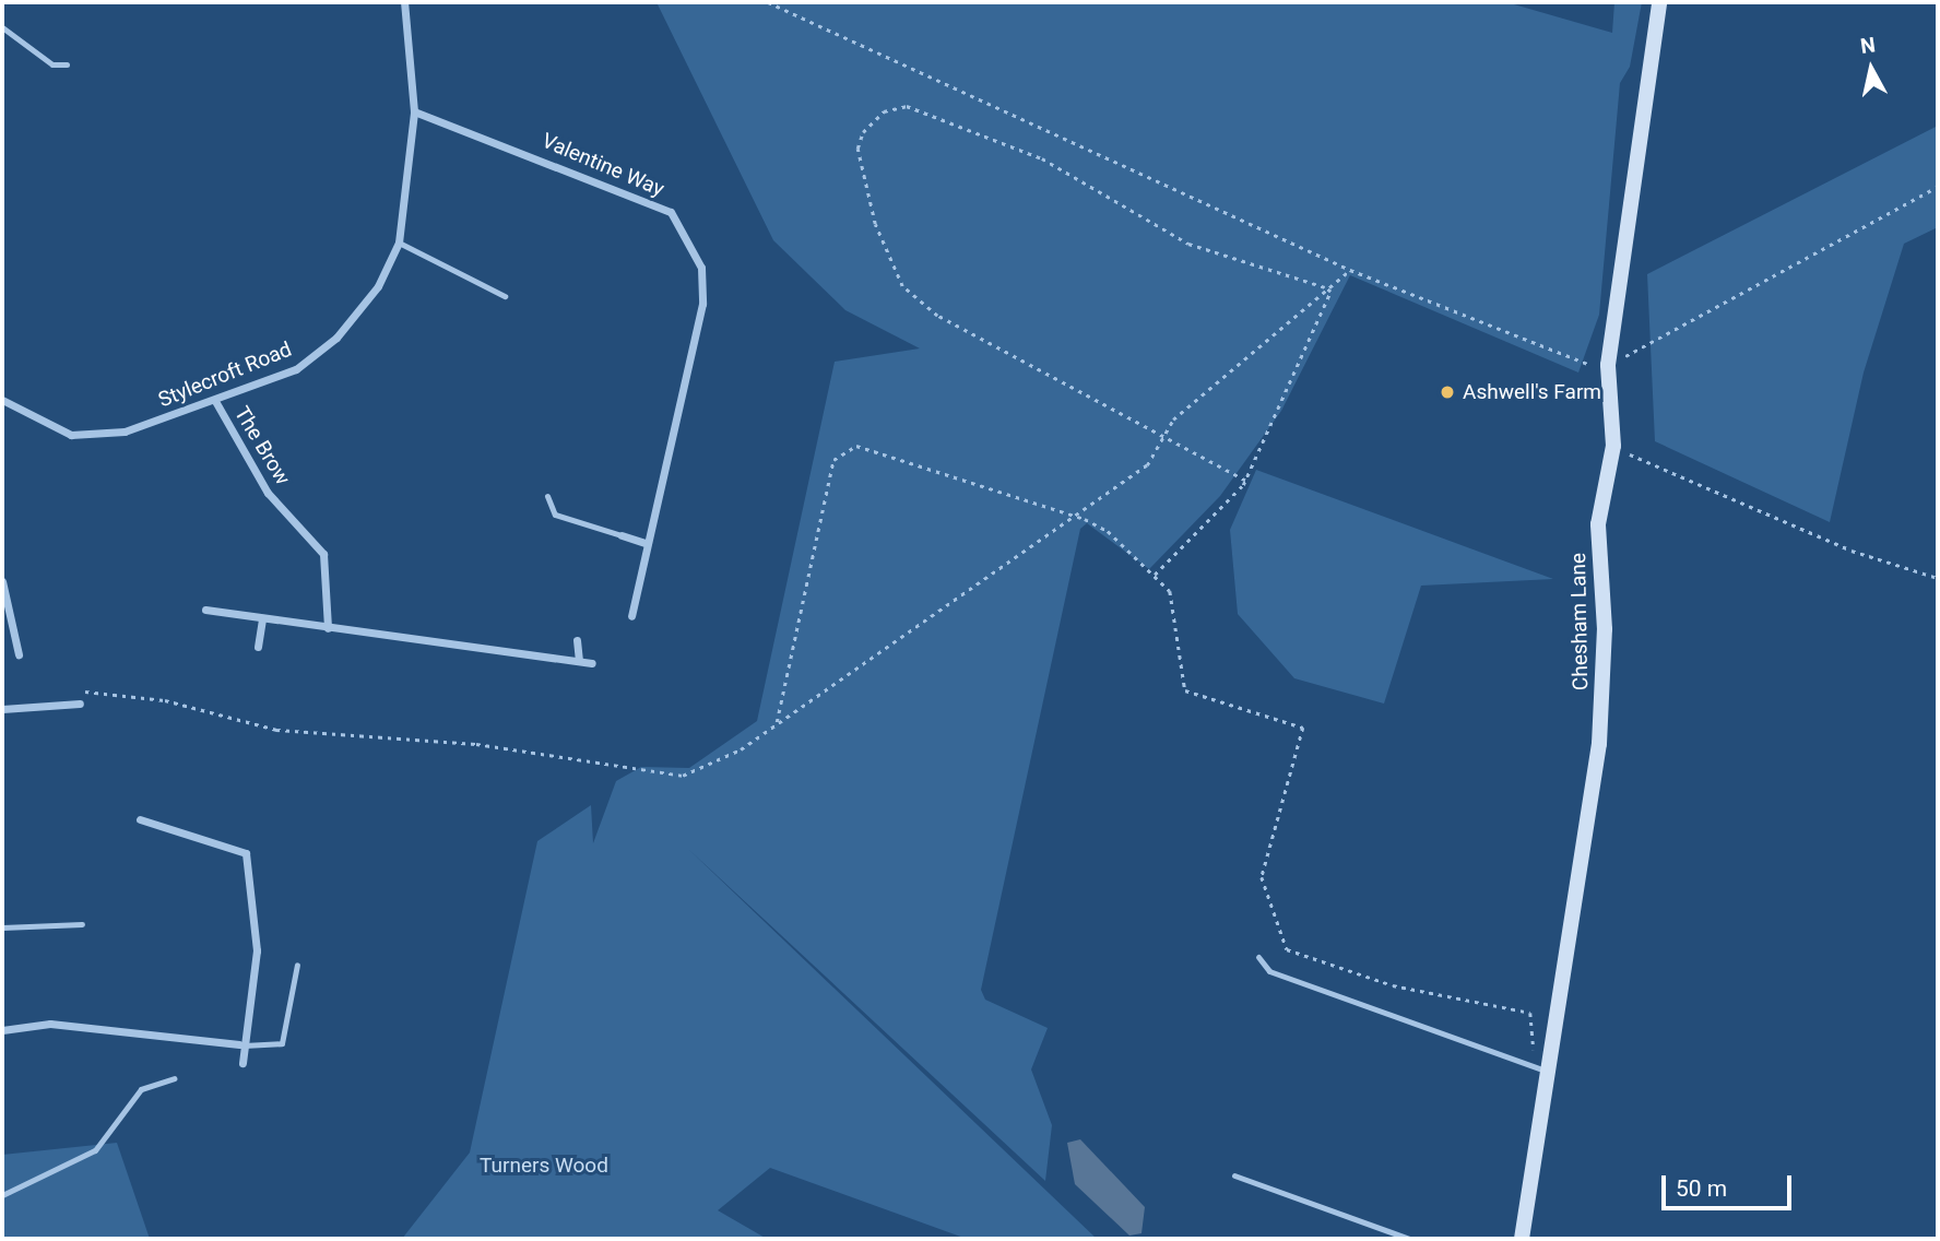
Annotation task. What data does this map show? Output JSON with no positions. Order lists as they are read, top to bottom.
{
  "streets": {
    "street": [
      "Valentine Way",
      "Stylecroft Road",
      "The Brow",
      "Chesham Lane"
    ]
  },
  "crossings": [
    ["Valentine Way", "Stylecroft Road"],
    ["Stylecroft Road", "The Brow"]
  ],
  "parks": ["Turners Wood"],
  "places": ["Ashwell's Farm"],
  "scale_bar": "50 m",
  "north": "top"
}
